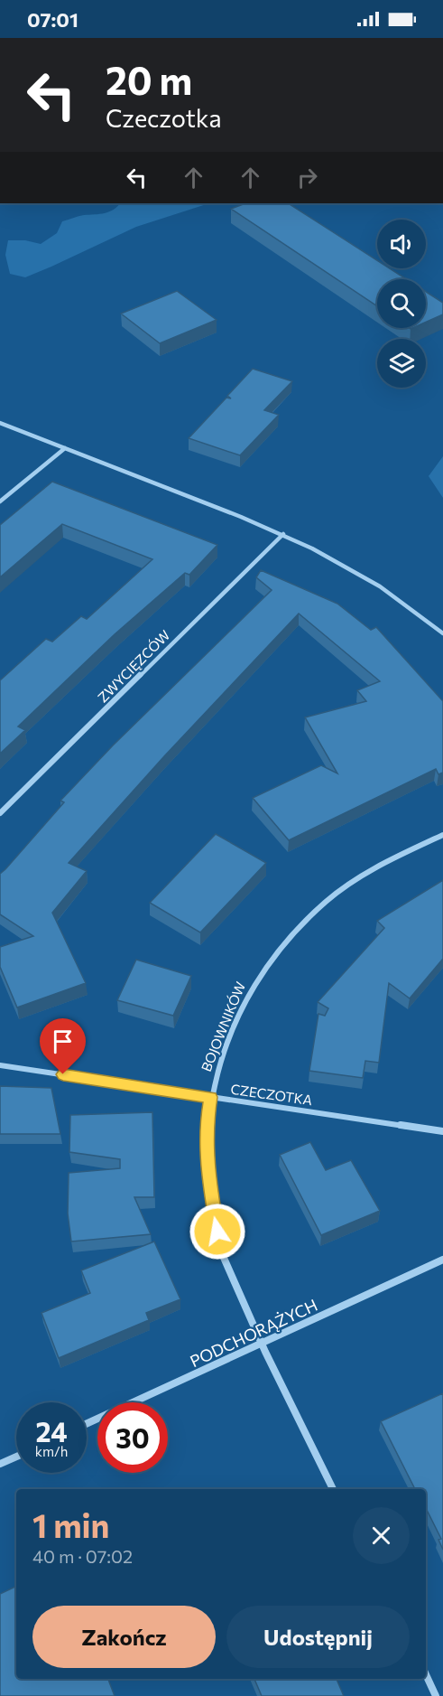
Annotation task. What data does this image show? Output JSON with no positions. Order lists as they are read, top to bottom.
{
  "streets": {
    "street": [
      "ZWYCIĘZCÓW",
      "BOJOWNIKÓW",
      "CZECZOTKA",
      "PODCHORĄŻYCH"
    ]
  },
  "crossings": [
    ["BOJOWNIKÓW", "CZECZOTKA"],
    ["BOJOWNIKÓW", "PODCHORĄŻYCH"]
  ],
  "page": {
    "status": "07:01",
    "turn": ["20 m", "Czeczotka"],
    "speed": "24 km/h",
    "limit": "30",
    "heading": ["1 min", "40 m · 07:02"],
    "buttons": ["Zakończ", "Udostępnij"]
  }
}
